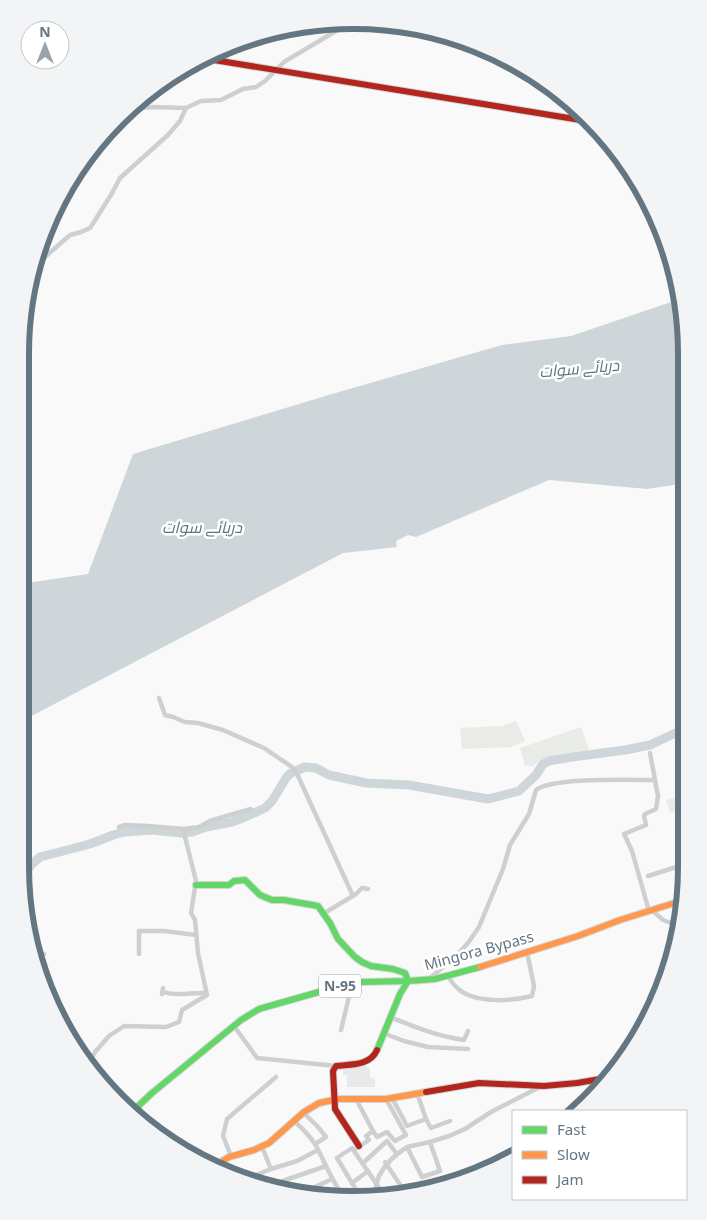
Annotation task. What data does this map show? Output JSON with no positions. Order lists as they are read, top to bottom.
{
  "streets": {
    "main road": ["Mingora Bypass", "N-95"]
  },
  "water": ["دریائے سوات"],
  "legend": ["Fast", "Slow", "Jam"],
  "north": "top"
}
